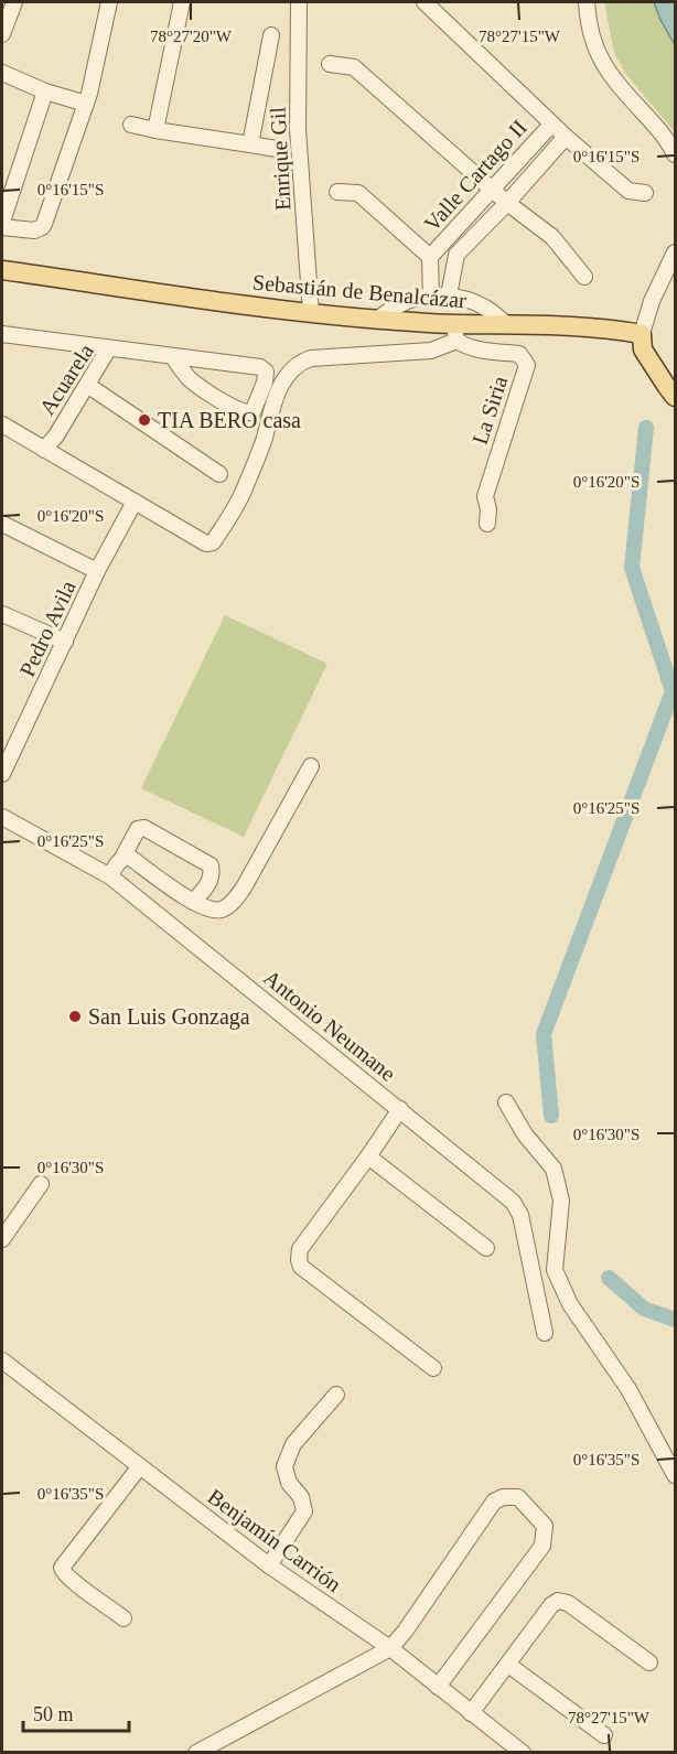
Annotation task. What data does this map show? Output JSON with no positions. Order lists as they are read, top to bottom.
{
  "streets": {
    "main road": ["Sebastián de Benalcázar"],
    "street": [
      "Enrique Gil",
      "Valle Cartago II",
      "Acuarela",
      "La Siria",
      "Pedro Avila",
      "Antonio Neumane",
      "Benjamín Carrión"
    ]
  },
  "crossings": [
    ["Enrique Gil", "Sebastián de Benalcázar"],
    ["Sebastián de Benalcázar", "La Siria"]
  ],
  "places": ["TIA BERO casa", "San Luis Gonzaga"],
  "scale_bar": "50 m",
  "coordinates": [
    "78°27'20\"W",
    "78°27'15\"W",
    "0°16'15\"S",
    "0°16'20\"S",
    "0°16'25\"S",
    "0°16'30\"S",
    "0°16'35\"S"
  ]
}
